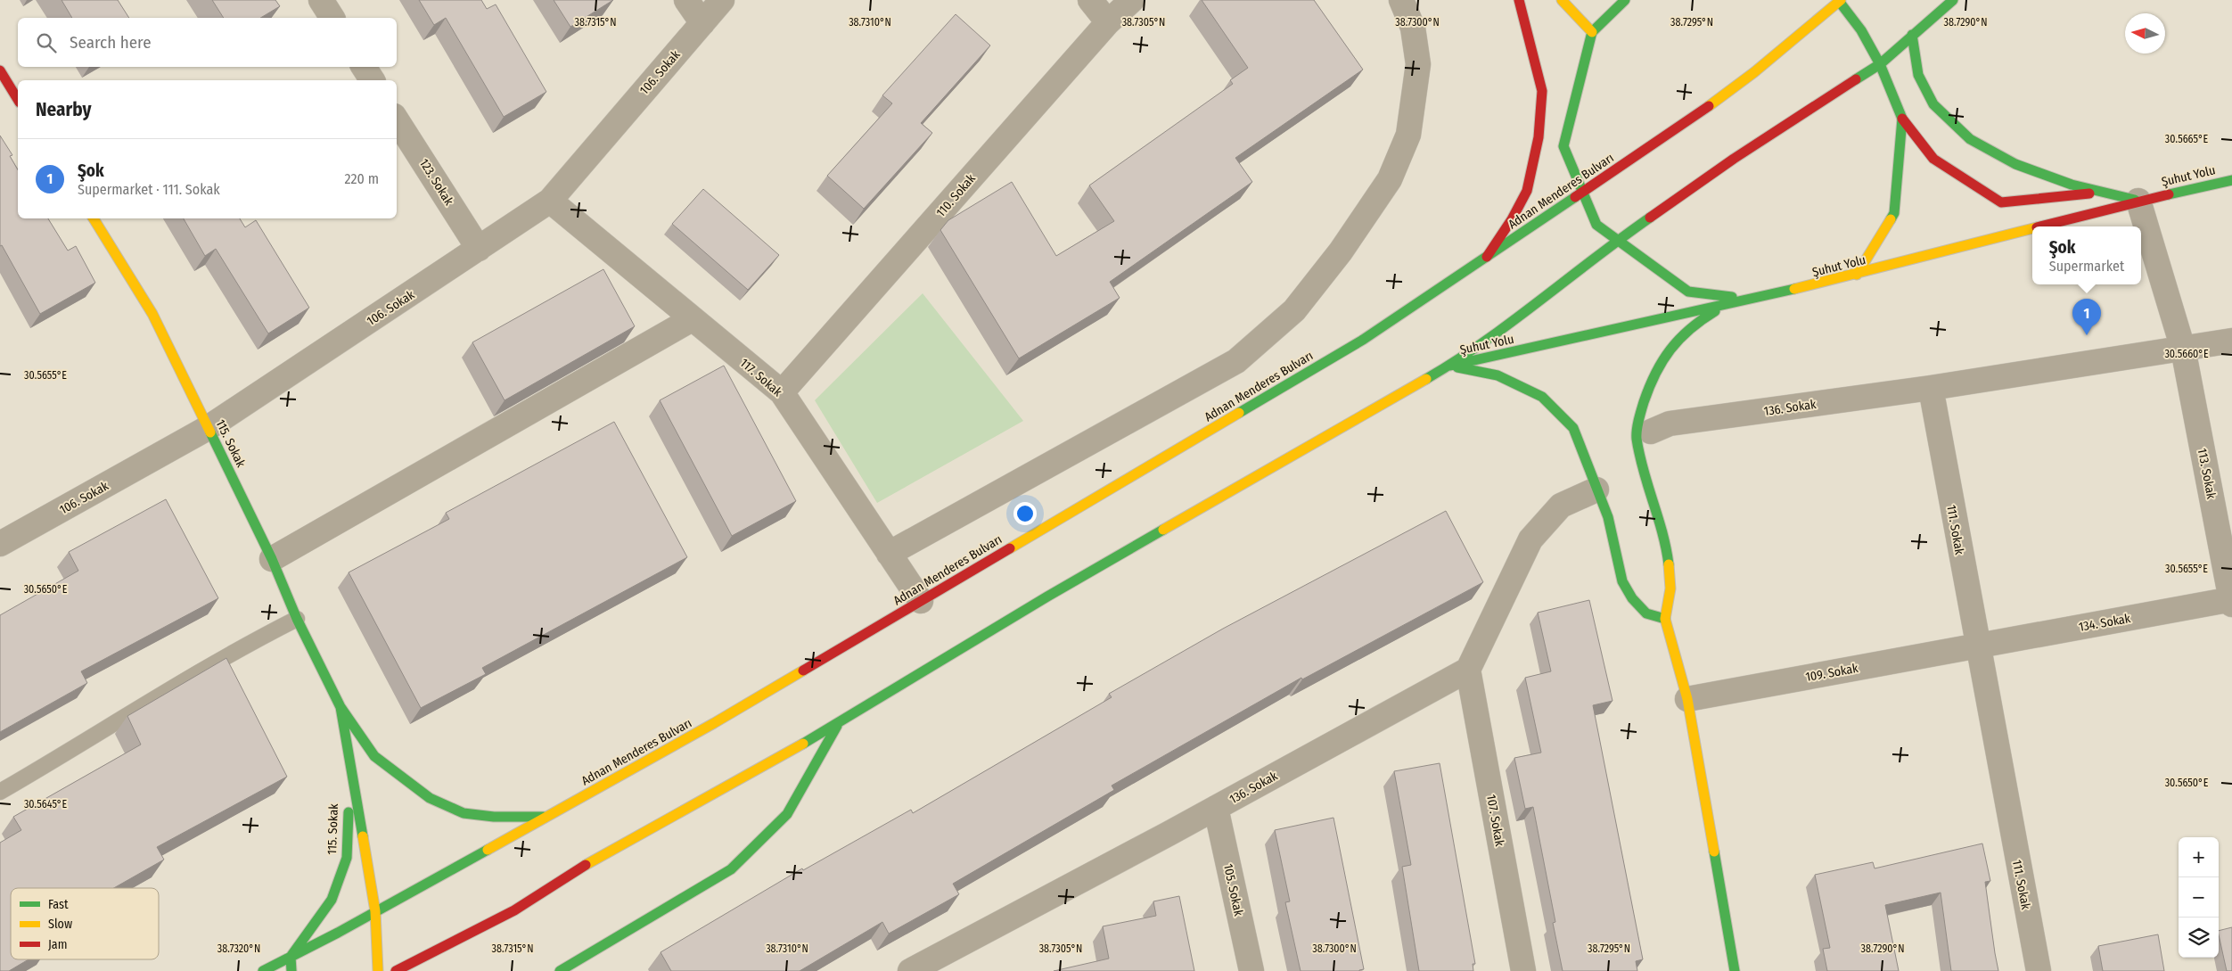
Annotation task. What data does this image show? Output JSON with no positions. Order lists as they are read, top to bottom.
{
  "streets": {
    "main road": ["Şuhut Yolu", "Adnan Menderes Bulvarı", "115. Sokak"],
    "street": [
      "106. Sokak",
      "123. Sokak",
      "110. Sokak",
      "117. Sokak",
      "136. Sokak",
      "113. Sokak",
      "111. Sokak",
      "134. Sokak",
      "109. Sokak",
      "107. Sokak",
      "105. Sokak"
    ]
  },
  "crossings": [
    ["106. Sokak", "123. Sokak"],
    ["106. Sokak", "117. Sokak"],
    ["106. Sokak", "115. Sokak"],
    ["Şuhut Yolu", "113. Sokak"],
    ["Adnan Menderes Bulvarı", "117. Sokak"],
    ["Adnan Menderes Bulvarı", "115. Sokak"],
    ["110. Sokak", "117. Sokak"],
    ["136. Sokak", "111. Sokak"],
    ["136. Sokak", "107. Sokak"],
    ["136. Sokak", "105. Sokak"],
    ["113. Sokak", "134. Sokak"],
    ["111. Sokak", "134. Sokak"],
    ["111. Sokak", "109. Sokak"],
    ["134. Sokak", "109. Sokak"]
  ],
  "legend": ["Fast", "Slow", "Jam"],
  "north": "left",
  "page": {
    "search": "Search here",
    "heading": "Nearby",
    "list": [
      {
        "mark": "1",
        "name": "Şok",
        "note": "Supermarket · 111. Sokak",
        "value": "220 m"
      }
    ],
    "popup": ["Şok", "Supermarket"],
    "pins": "1",
    "map_buttons": ["+", "−"]
  },
  "coordinates": [
    "38.7315°N",
    "38.7310°N",
    "38.7305°N",
    "38.7300°N",
    "38.7295°N",
    "38.7290°N",
    "30.5665°E",
    "30.5660°E",
    "30.5655°E",
    "30.5650°E",
    "30.5645°E",
    "38.7320°N"
  ]
}
